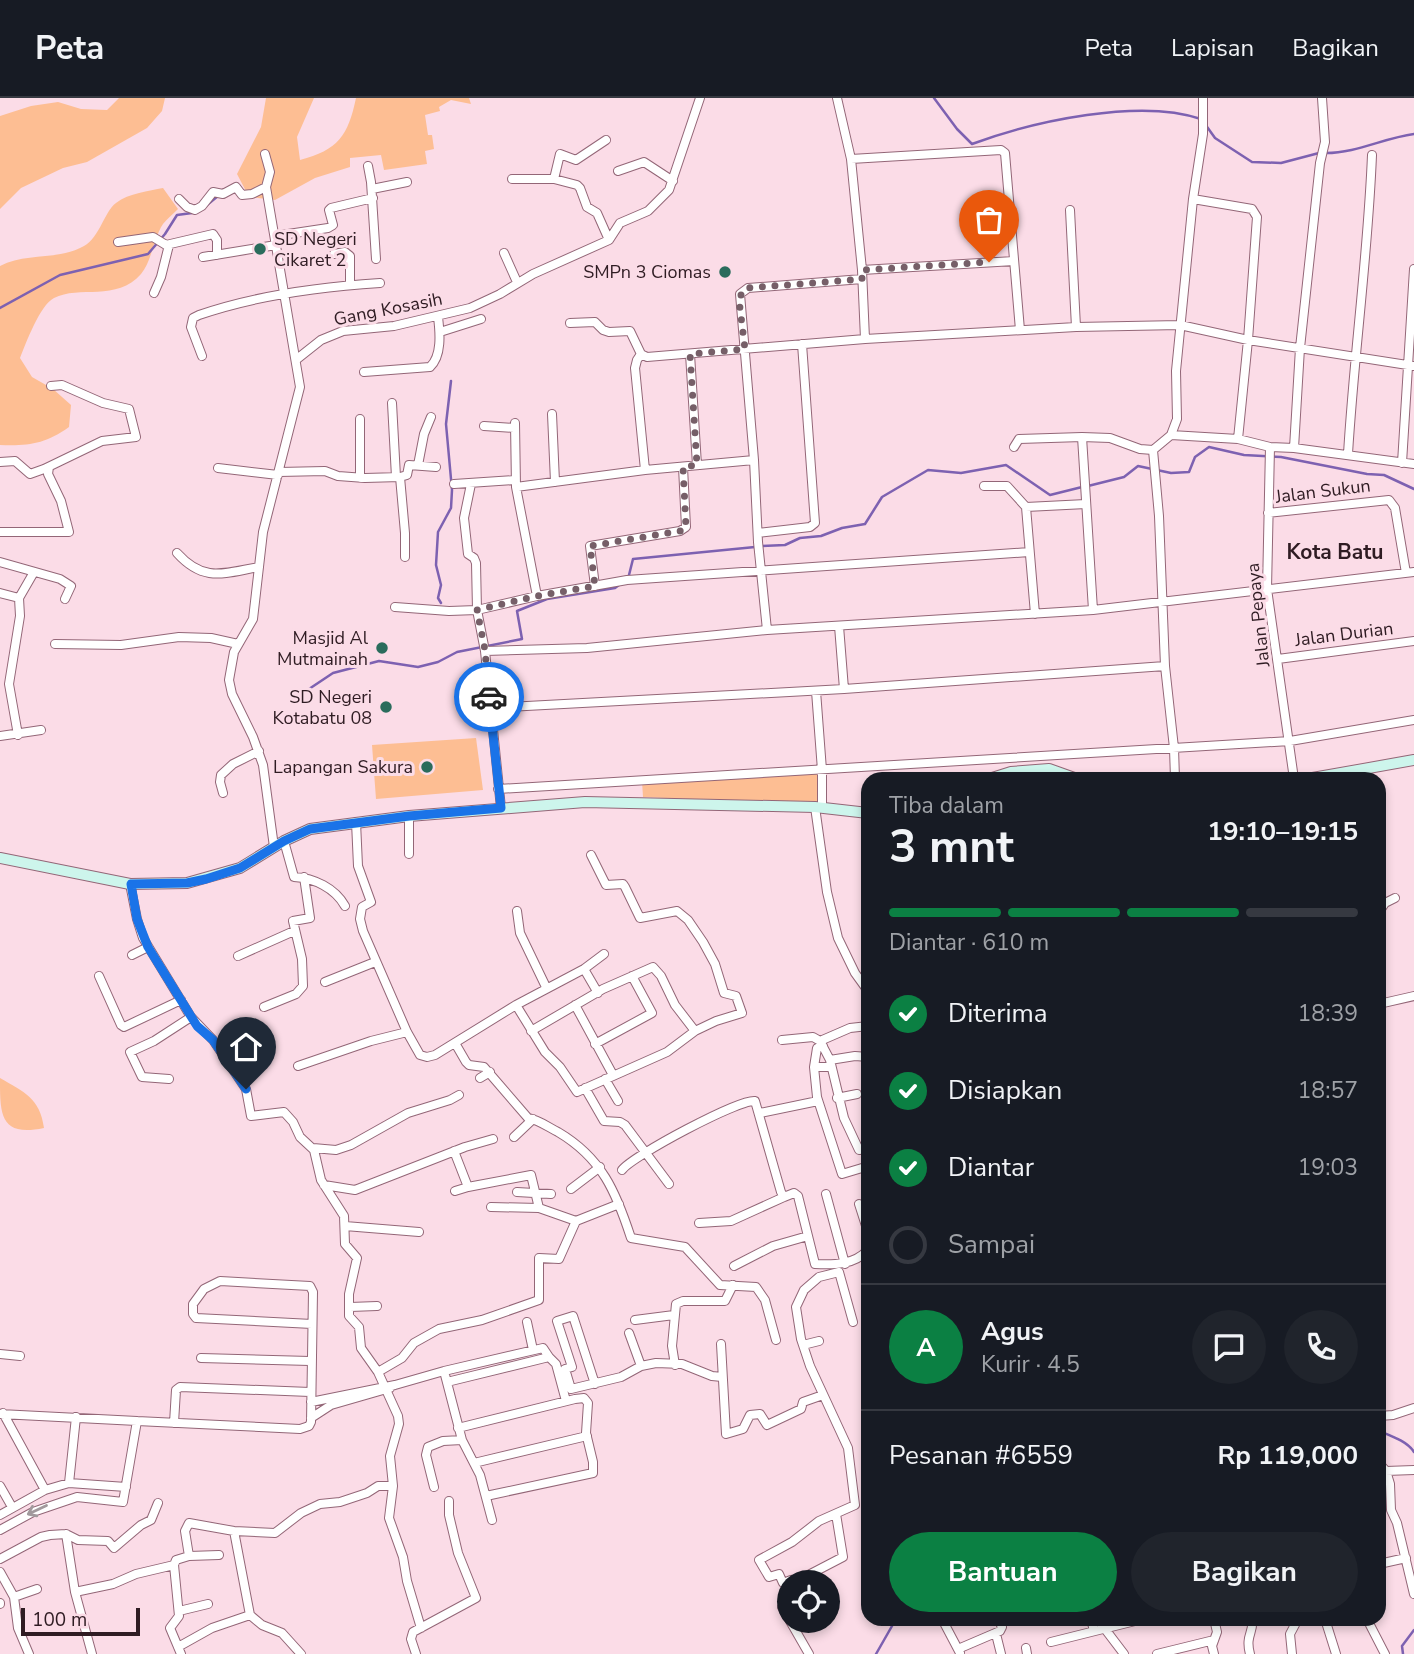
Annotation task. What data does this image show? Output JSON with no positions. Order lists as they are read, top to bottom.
{
  "streets": {
    "street": [
      "Gang Kosasih",
      "Jalan Sukun",
      "Jalan Pepaya",
      "Jalan Durian"
    ]
  },
  "crossings": [
    ["Jalan Sukun", "Jalan Pepaya"],
    ["Jalan Pepaya", "Jalan Durian"]
  ],
  "districts": ["Kota Batu"],
  "places": [
    "SD Negeri Cikaret 2",
    "SMPn 3 Ciomas",
    "Masjid Al Mutmainah",
    "SD Negeri Kotabatu 08",
    "Lapangan Sakura"
  ],
  "scale_bar": "100 m",
  "page": {
    "header": "Peta",
    "nav": ["Peta", "Lapisan", "Bagikan"],
    "heading": ["3 mnt", "Tiba dalam", "19:10–19:15"],
    "panel": [
      "Agus",
      "Kurir · 4.5",
      "Pesanan #6559",
      "Rp 119,000"
    ],
    "bar": "Diantar · 610 m",
    "list": [
      ["Diterima", "18:39"],
      ["Disiapkan", "18:57"],
      ["Diantar", "19:03"],
      "Sampai"
    ],
    "round": "A",
    "buttons": ["Bantuan", "Bagikan"],
    "scale": "100 m"
  }
}
